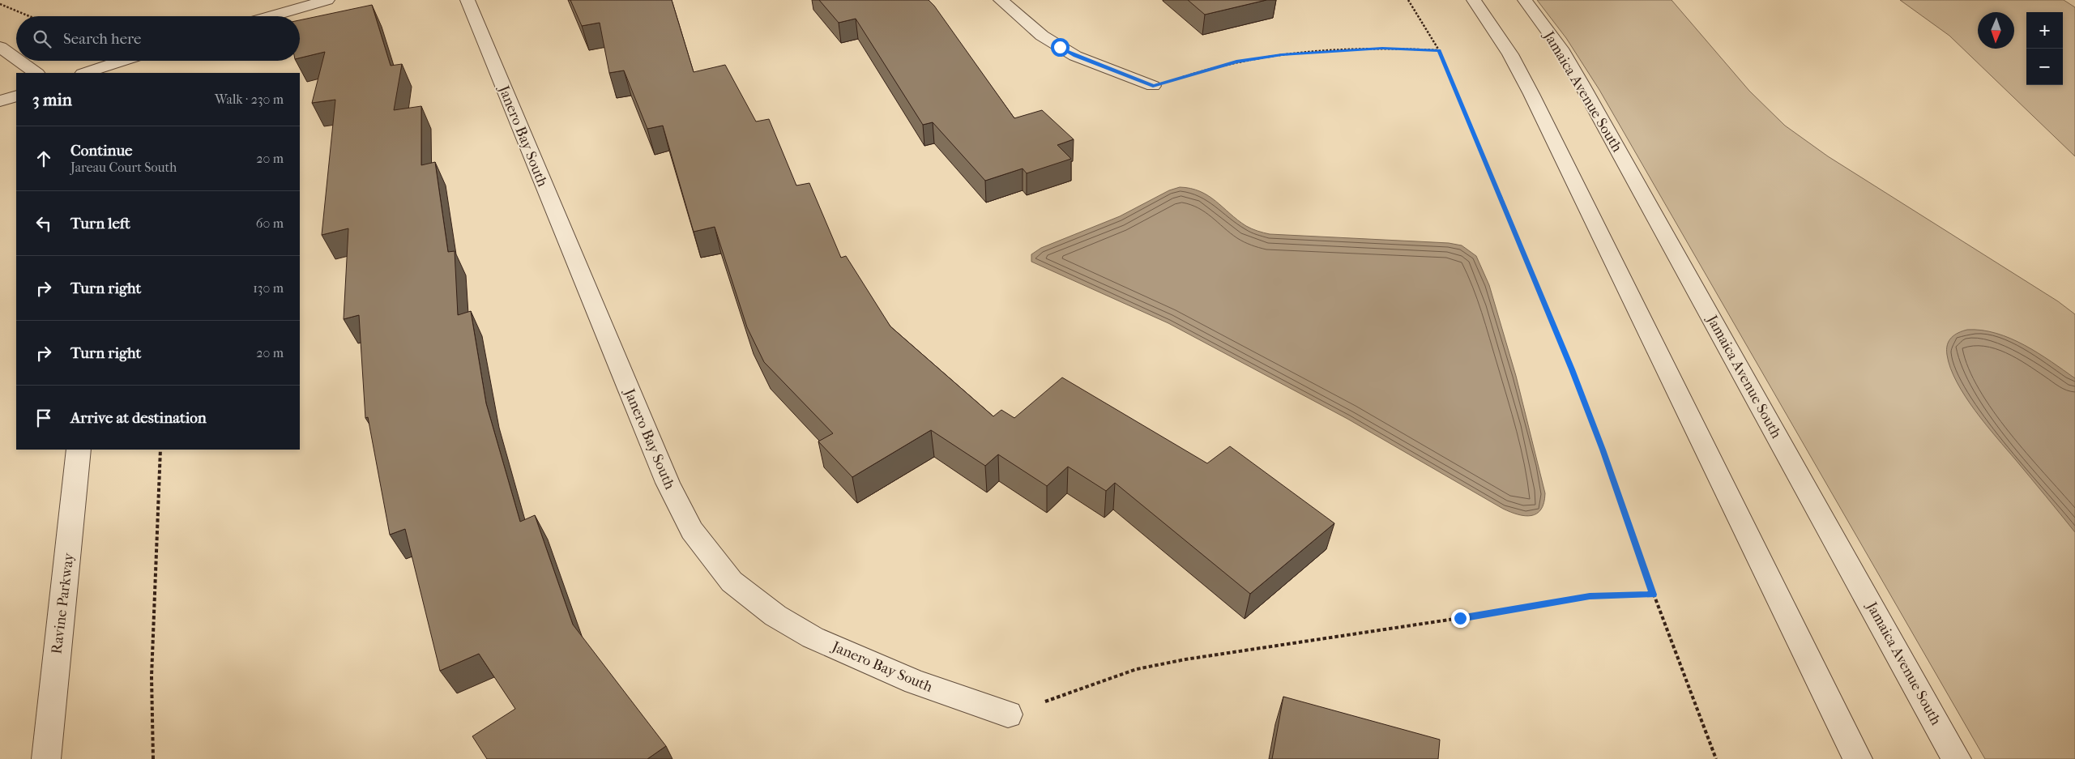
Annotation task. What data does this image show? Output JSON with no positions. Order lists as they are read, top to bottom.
{
  "streets": {
    "street": ["Jamaica Avenue South", "Janero Bay South", "Ravine Parkway"]
  },
  "north": "bottom",
  "page": {
    "map_buttons": ["+", "−"],
    "search": "Search here",
    "heading": ["3 min", "Walk · 230 m"],
    "list": [
      ["Continue", "Jareau Court South", "20 m"],
      ["Turn left", "60 m"],
      ["Turn right", "130 m"],
      ["Turn right", "20 m"],
      "Arrive at destination"
    ]
  }
}
